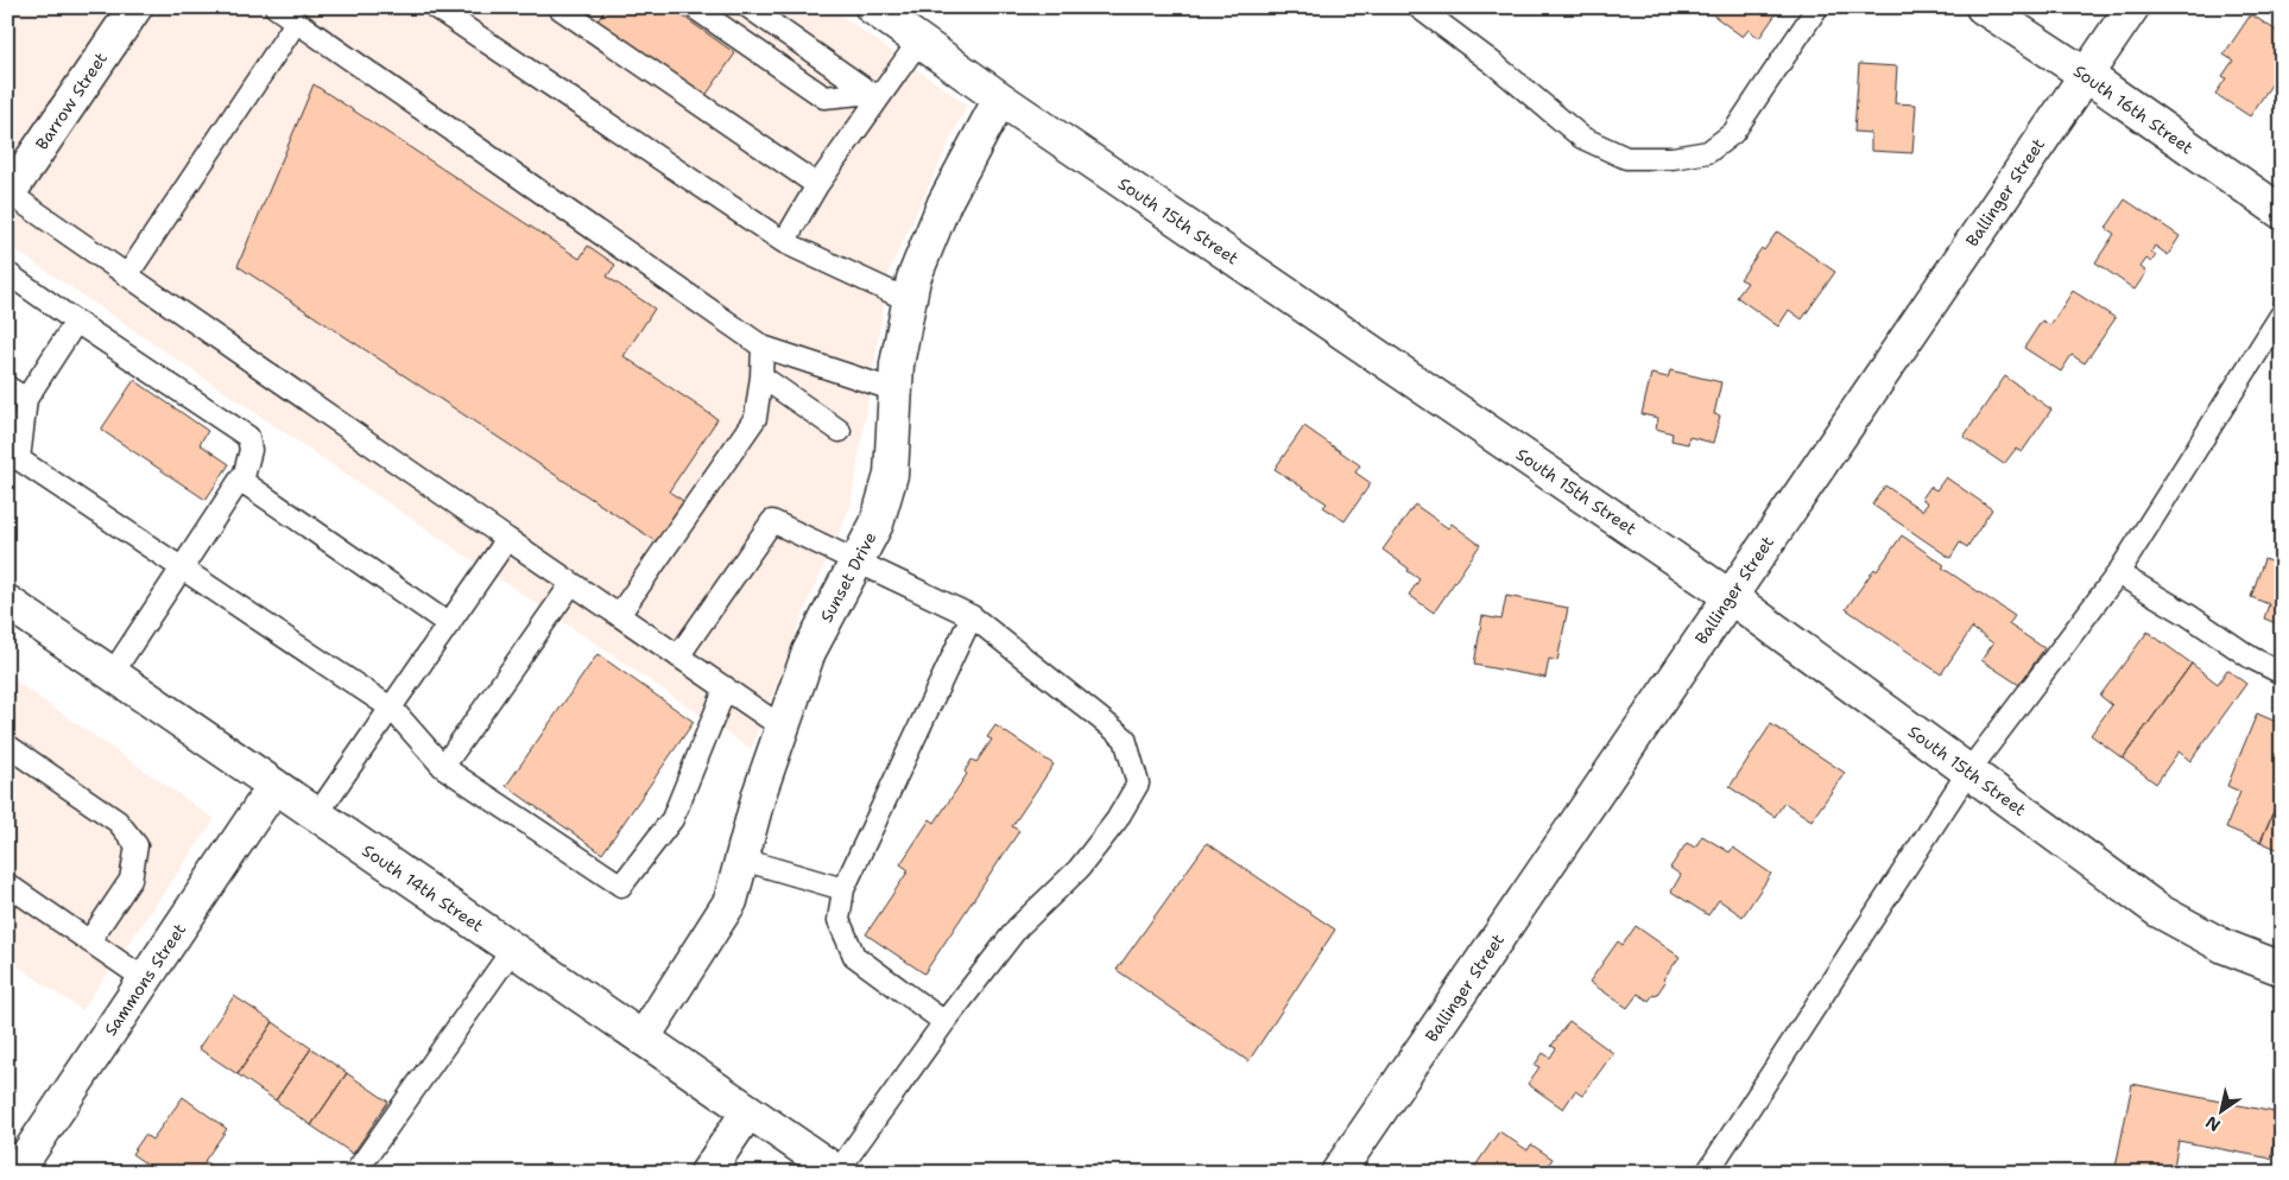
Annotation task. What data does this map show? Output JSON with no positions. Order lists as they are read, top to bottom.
{
  "streets": {
    "street": [
      "Barrow Street",
      "South 16th Street",
      "Ballinger Street",
      "South 15th Street",
      "Sunset Drive",
      "South 14th Street",
      "Sammons Street"
    ]
  },
  "crossings": [
    ["South 16th Street", "Ballinger Street"],
    ["Ballinger Street", "South 15th Street"],
    ["South 15th Street", "Sunset Drive"],
    ["Sunset Drive", "South 14th Street"],
    ["South 14th Street", "Sammons Street"]
  ],
  "north": "bottom left"
}
